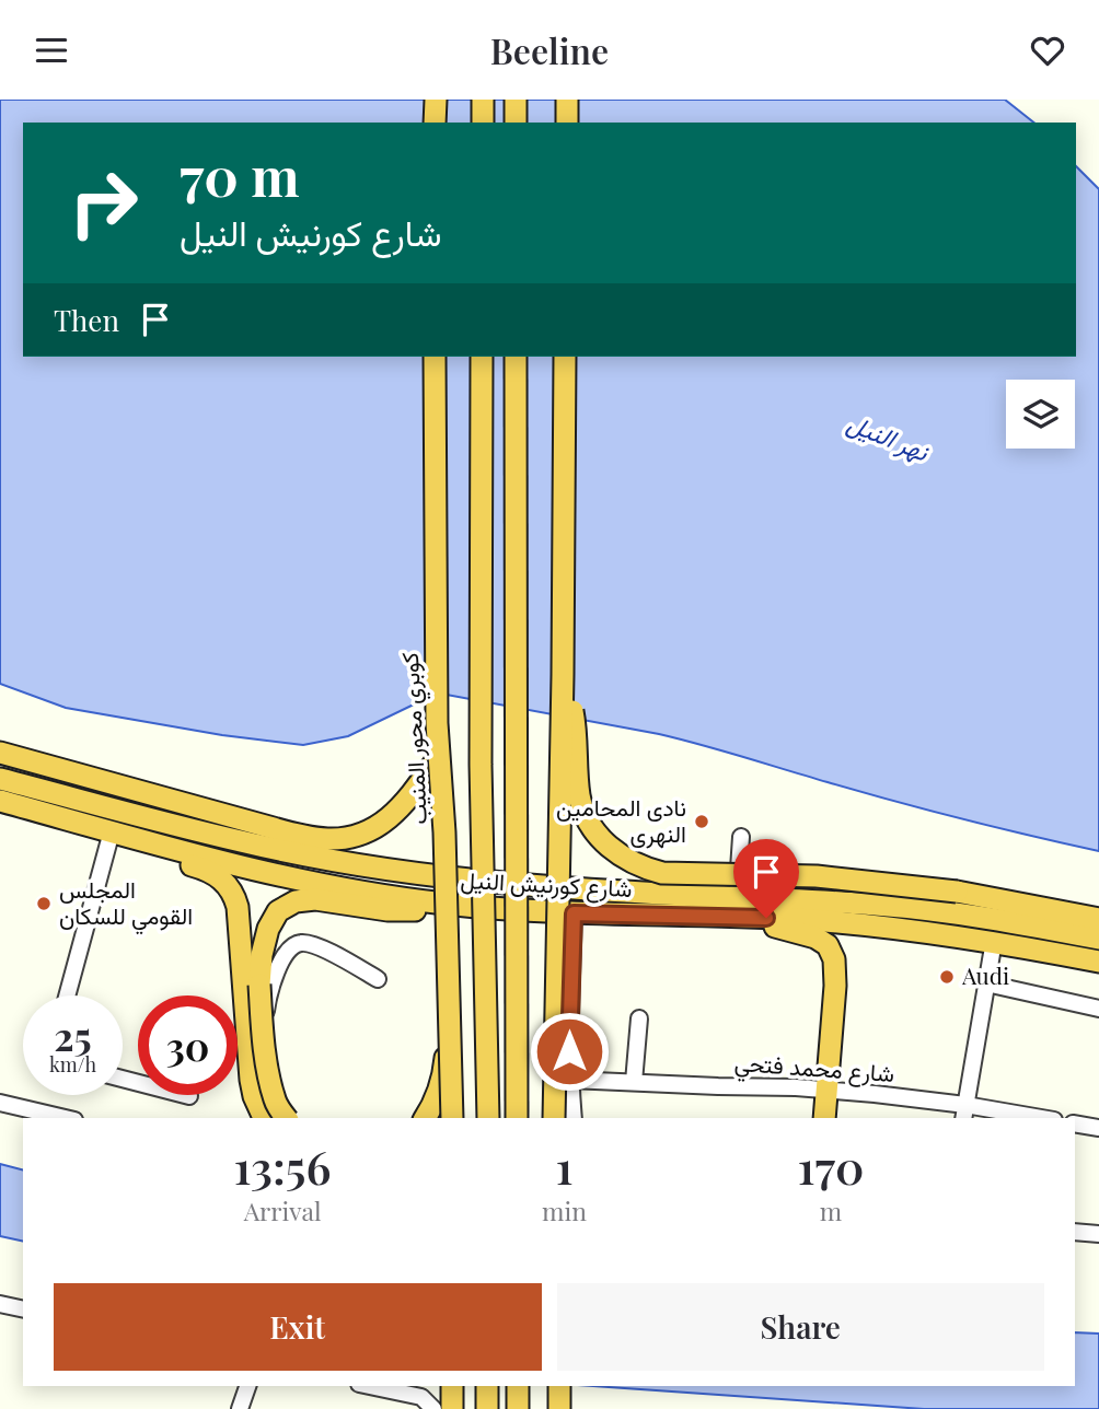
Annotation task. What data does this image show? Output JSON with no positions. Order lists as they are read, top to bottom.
{
  "streets": {
    "highway": ["كوبري محور المنيب", "شارع كورنيش النيل"],
    "street": ["شارع محمد فتحي"]
  },
  "water": ["نهر النيل"],
  "places": ["نادى المحامين النهرى", "المجلس القومي للسكان", "Audi"],
  "page": {
    "header": "Beeline",
    "turn": ["70 m", "شارع كورنيش النيل"],
    "then": "Then",
    "speed": "25 km/h",
    "limit": "30",
    "eta": [
      "13:56",
      "Arrival",
      "1",
      "min",
      "170",
      "m"
    ],
    "buttons": ["Exit", "Share"]
  }
}
